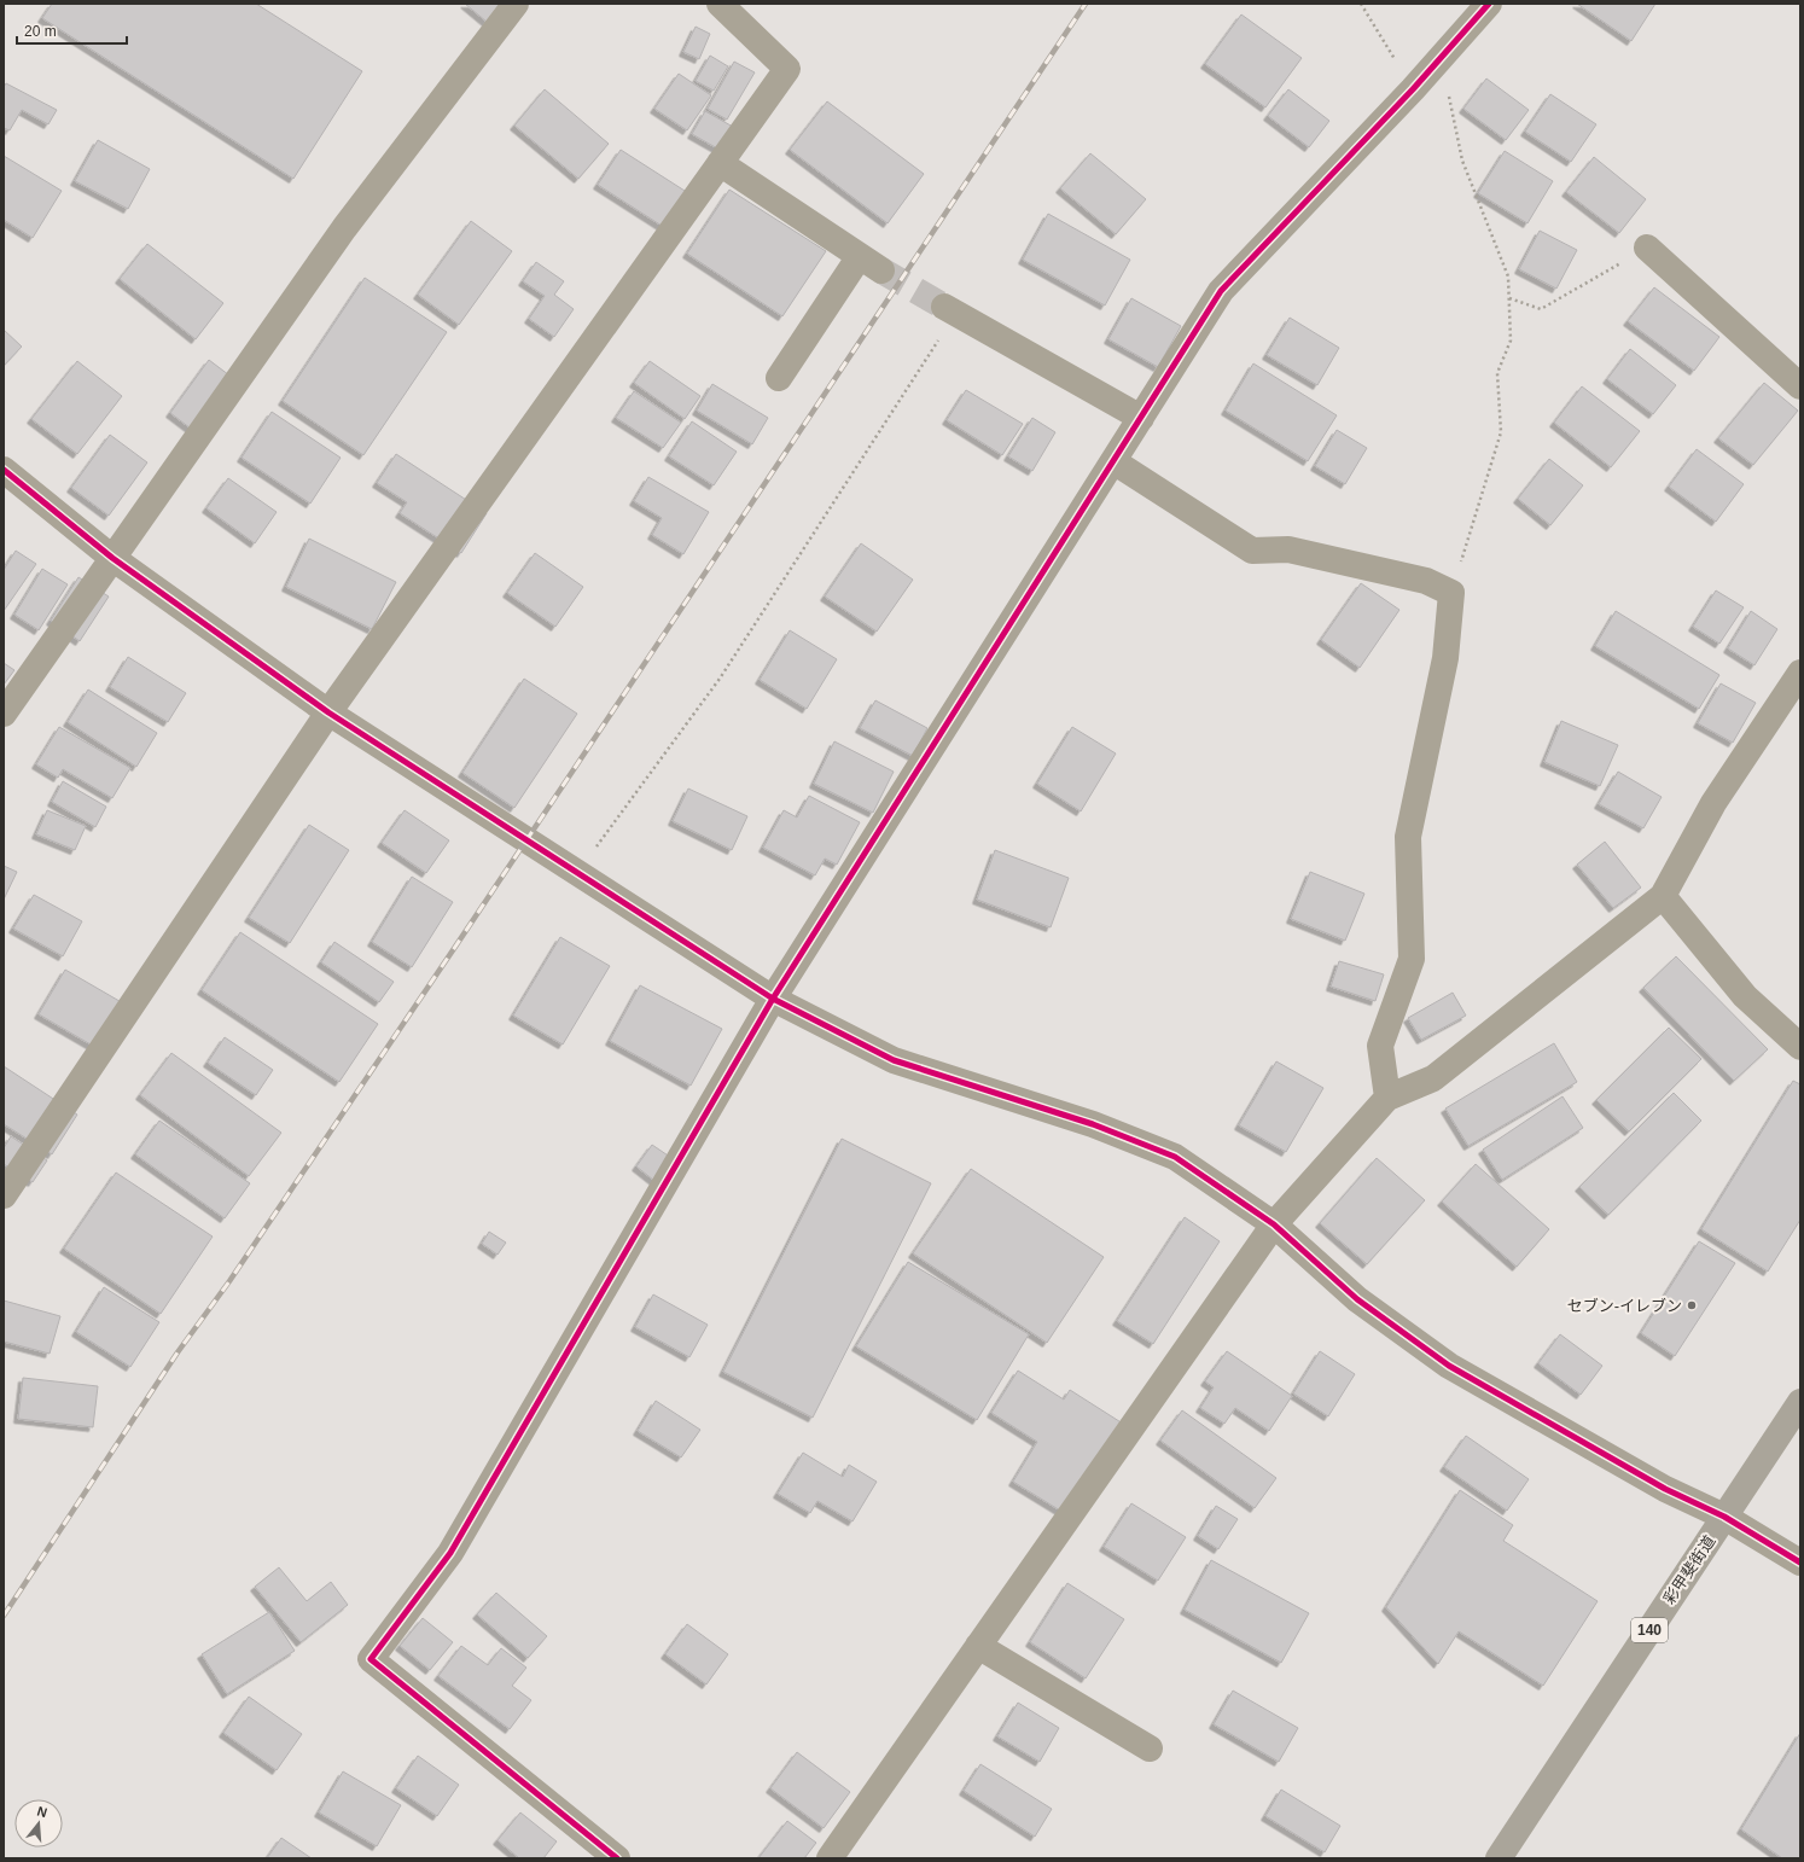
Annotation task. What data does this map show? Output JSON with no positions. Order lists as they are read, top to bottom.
{
  "streets": {
    "highway": ["彩甲斐街道", "140"]
  },
  "places": ["セブン-イレブン"],
  "scale_bar": "20 m",
  "north": "top"
}
